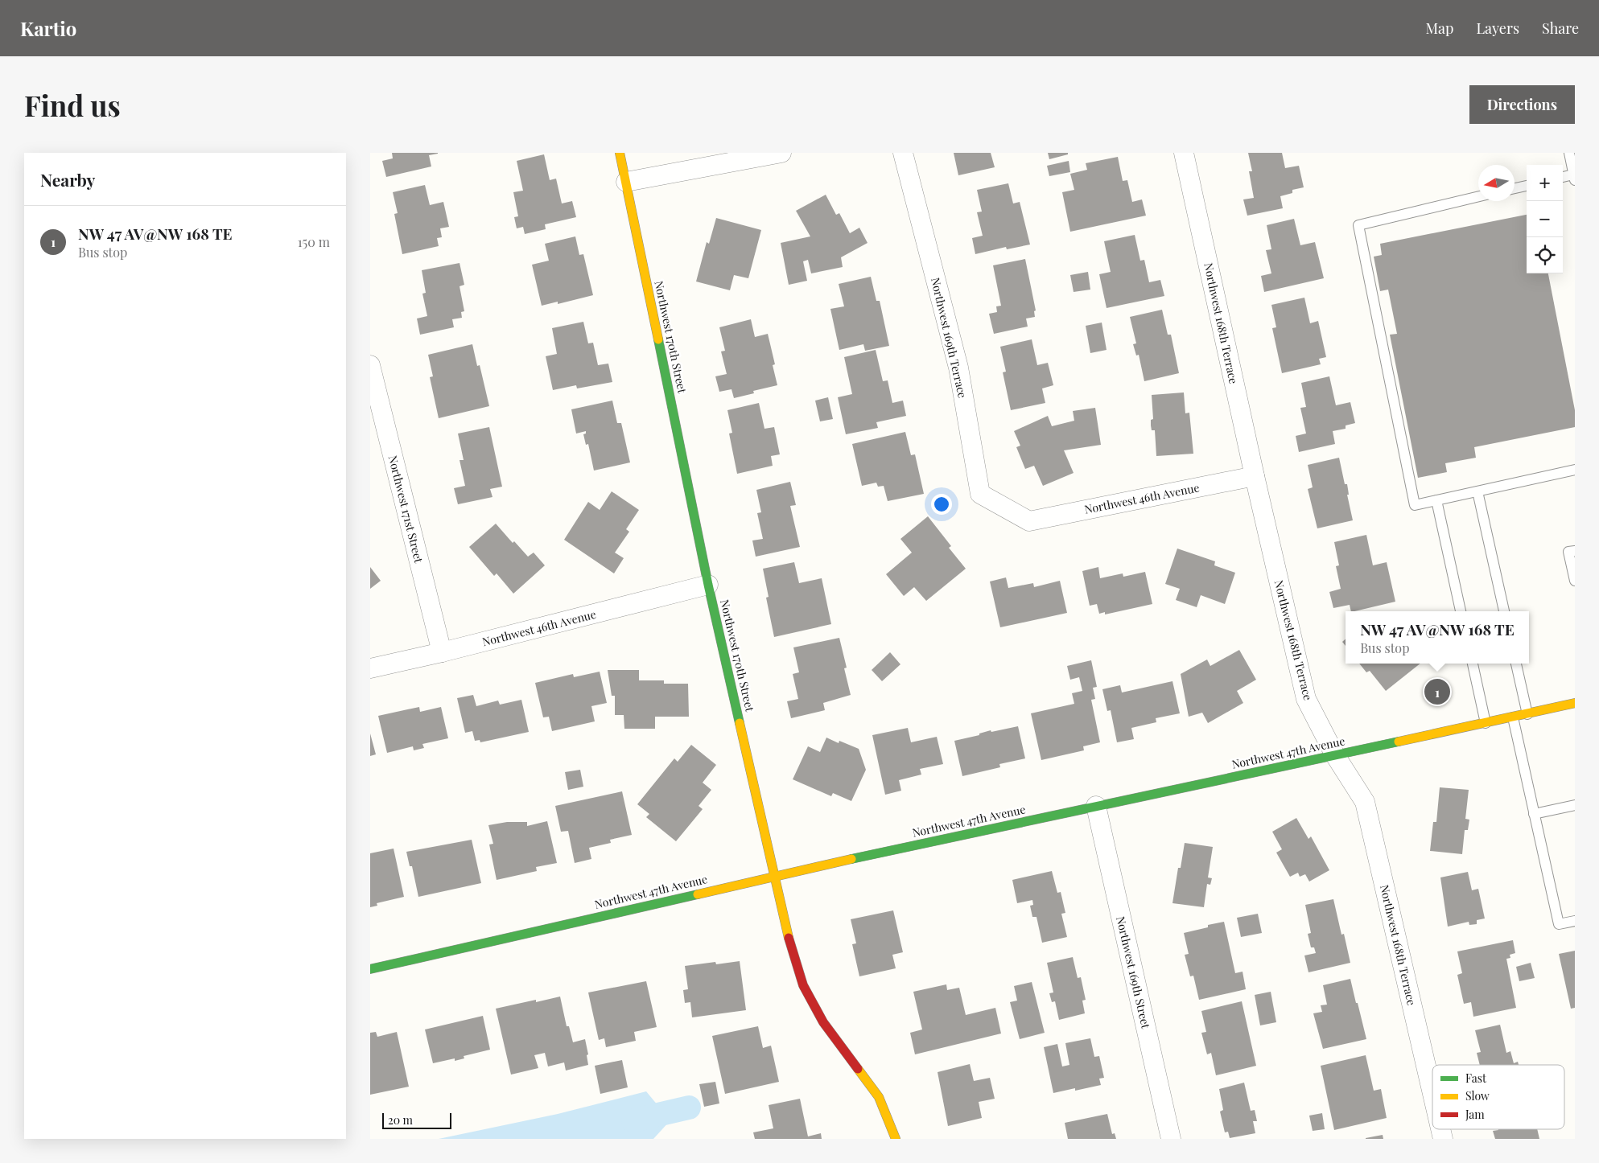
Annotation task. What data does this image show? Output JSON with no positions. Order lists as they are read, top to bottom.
{
  "streets": {
    "main road": ["Northwest 170th Street", "Northwest 47th Avenue"],
    "street": [
      "Northwest 168th Terrace",
      "Northwest 169th Terrace",
      "Northwest 46th Avenue",
      "Northwest 171st Street",
      "Northwest 169th Street"
    ]
  },
  "crossings": [
    ["Northwest 168th Terrace", "Northwest 46th Avenue"],
    ["Northwest 168th Terrace", "Northwest 47th Avenue"],
    ["Northwest 170th Street", "Northwest 46th Avenue"],
    ["Northwest 170th Street", "Northwest 47th Avenue"],
    ["Northwest 169th Terrace", "Northwest 46th Avenue"],
    ["Northwest 46th Avenue", "Northwest 171st Street"],
    ["Northwest 47th Avenue", "Northwest 169th Street"]
  ],
  "legend": ["Fast", "Slow", "Jam"],
  "scale_bar": "20 m",
  "north": "left",
  "page": {
    "header": "Kartio",
    "nav": ["Map", "Layers", "Share"],
    "buttons": "Directions",
    "title": "Find us",
    "heading": "Nearby",
    "map_buttons": ["+", "−"],
    "list": [
      {
        "mark": "1",
        "name": "NW 47 AV@NW 168 TE",
        "note": "Bus stop",
        "value": "150 m"
      }
    ],
    "popup": ["NW 47 AV@NW 168 TE", "Bus stop"],
    "pins": "1",
    "scale": "20 m"
  }
}
